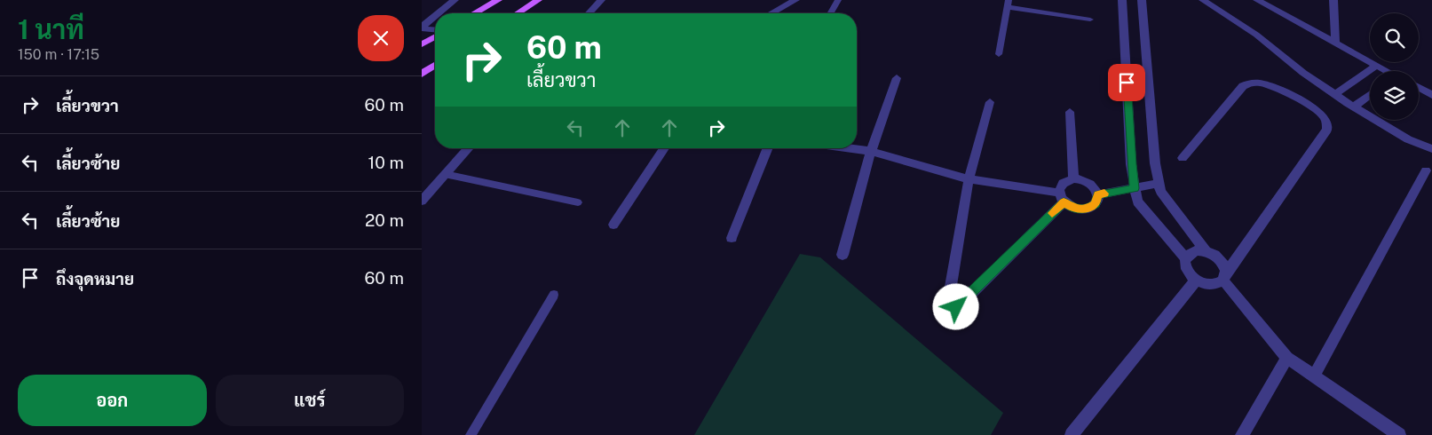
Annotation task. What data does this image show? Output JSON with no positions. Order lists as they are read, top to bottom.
{
  "page": {
    "heading": ["1 นาที", "150 m · 17:15"],
    "turn": ["60 m", "เลี้ยวขวา"],
    "list": [
      {
        "name": "เลี้ยวขวา",
        "value": "60 m"
      },
      {
        "name": "เลี้ยวซ้าย",
        "value": "10 m"
      },
      {
        "name": "เลี้ยวซ้าย",
        "value": "20 m"
      },
      {
        "name": "ถึงจุดหมาย",
        "value": "60 m"
      }
    ],
    "buttons": ["ออก", "แชร์"]
  }
}
